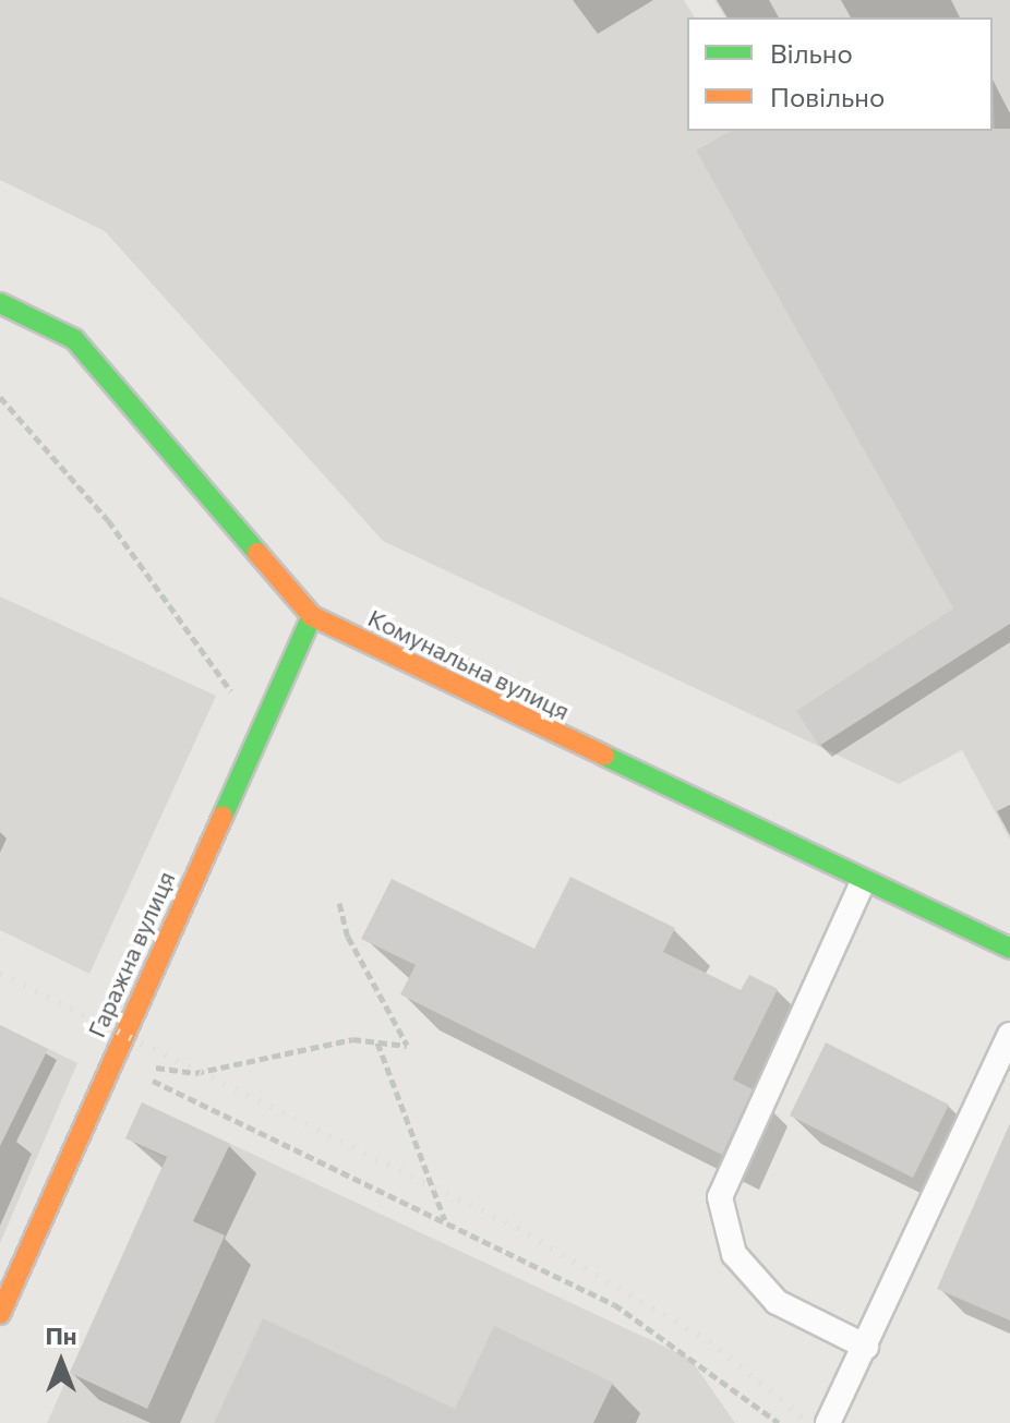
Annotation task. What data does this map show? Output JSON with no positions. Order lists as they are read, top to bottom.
{
  "streets": {
    "street": ["Комунальна вулиця", "Гаражна вулиця"]
  },
  "crossings": [
    ["Комунальна вулиця", "Гаражна вулиця"]
  ],
  "legend": ["Вільно", "Повільно"],
  "north": "top"
}
